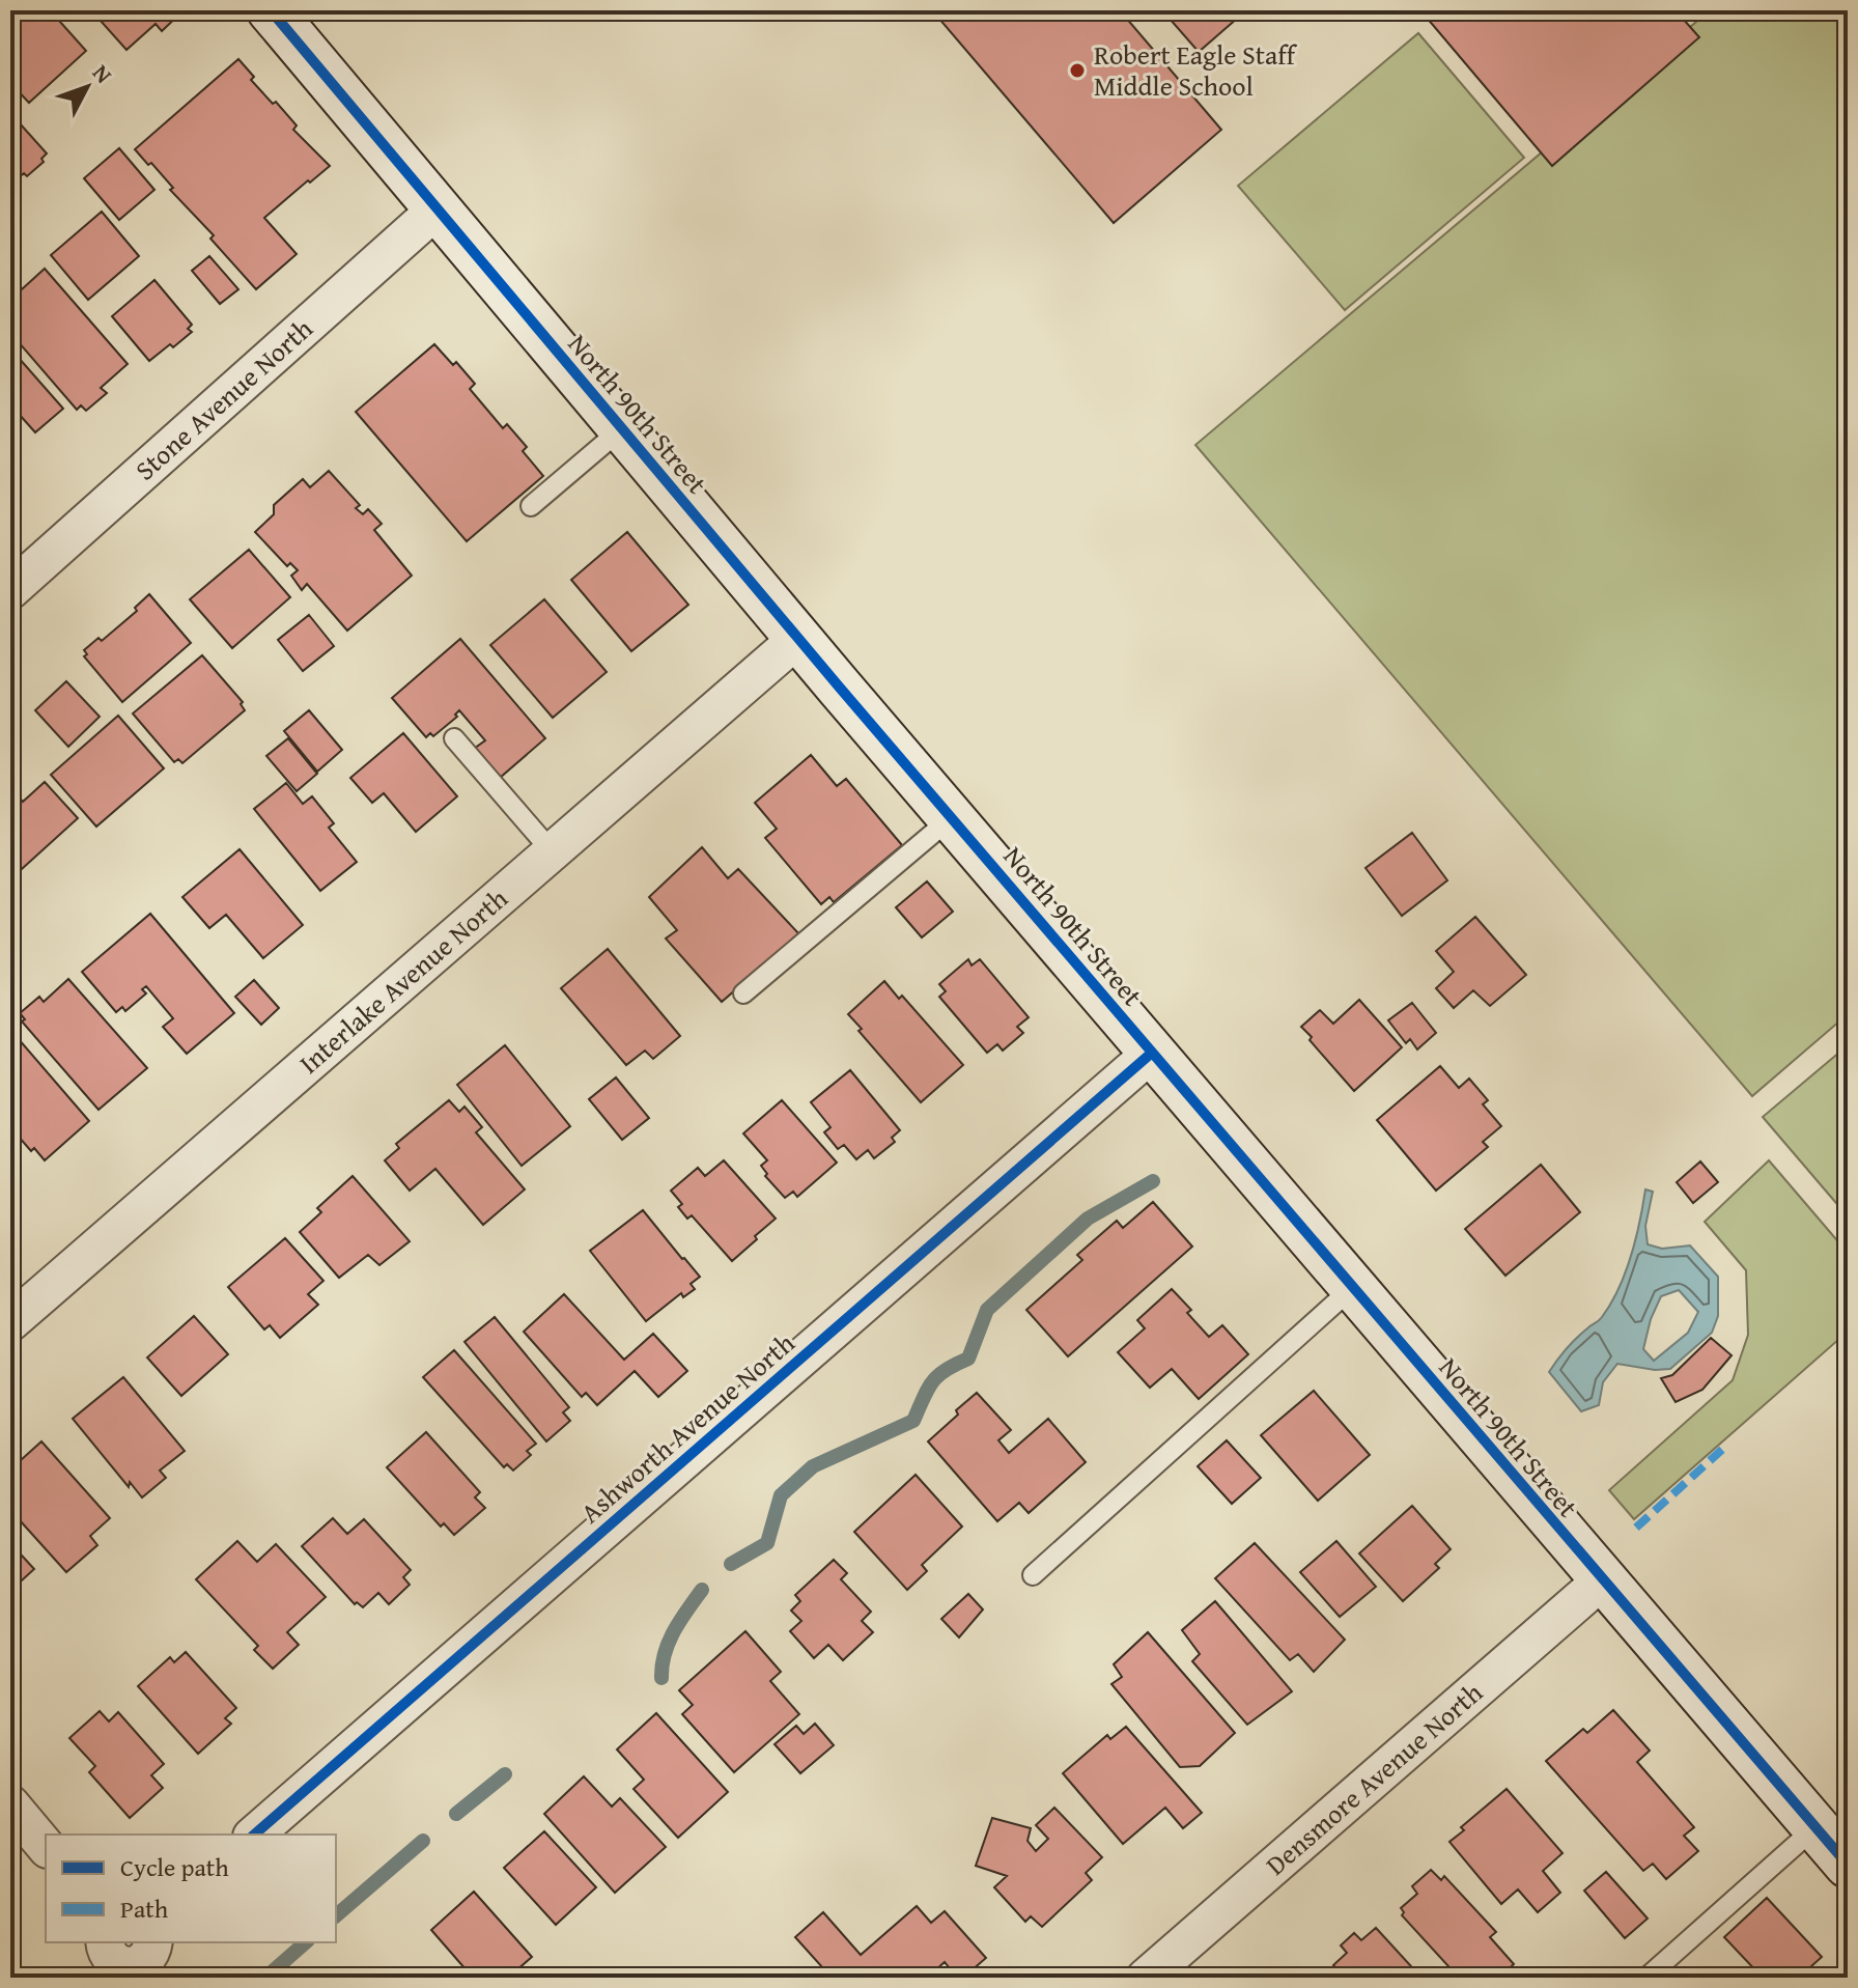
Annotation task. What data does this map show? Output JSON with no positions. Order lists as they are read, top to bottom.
{
  "streets": {
    "street": [
      "Stone Avenue North",
      "North 90th Street",
      "Interlake Avenue North",
      "Ashworth Avenue North",
      "Densmore Avenue North"
    ]
  },
  "crossings": [
    ["Stone Avenue North", "North 90th Street"],
    ["North 90th Street", "Interlake Avenue North"],
    ["North 90th Street", "Ashworth Avenue North"],
    ["North 90th Street", "Densmore Avenue North"]
  ],
  "places": ["Robert Eagle Staff Middle School"],
  "legend": ["Cycle path", "Path"],
  "north": "top right"
}
